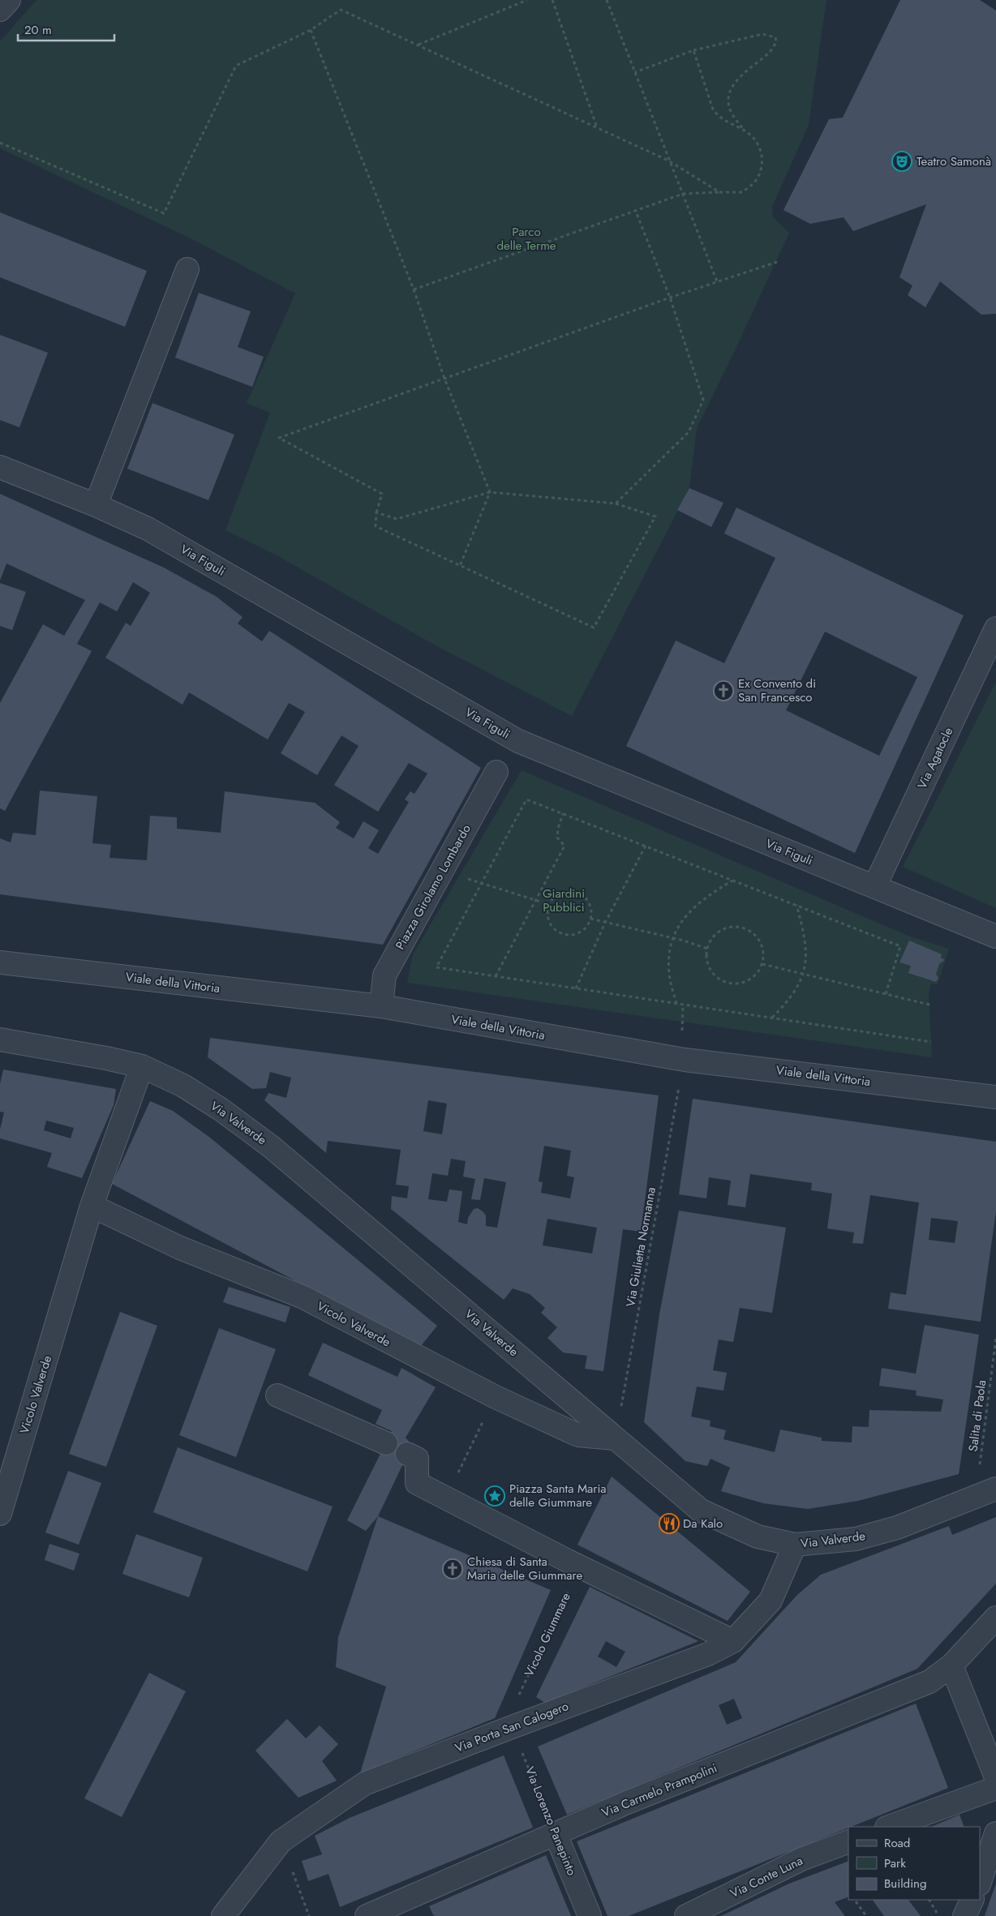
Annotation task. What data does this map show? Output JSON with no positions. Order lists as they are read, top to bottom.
{
  "streets": {
    "street": [
      "Via Figuli",
      "Via Agatocle",
      "Piazza Girolamo Lombardo",
      "Viale della Vittoria",
      "Via Valverde",
      "Vicolo Valverde",
      "Via Porta San Calogero",
      "Via Carmelo Prampolini",
      "Via Lorenzo Panepinto",
      "Via Conte Luna"
    ],
    "path": ["Via Giulietta Normanna", "Salita di Paola", "Vicolo Giummare"]
  },
  "crossings": [
    ["Via Figuli", "Via Agatocle"],
    ["Piazza Girolamo Lombardo", "Viale della Vittoria"],
    ["Viale della Vittoria", "Via Giulietta Normanna"],
    ["Via Valverde", "Via Giulietta Normanna"],
    ["Via Valverde", "Vicolo Valverde"],
    ["Via Valverde", "Salita di Paola"],
    ["Via Valverde", "Via Porta San Calogero"],
    ["Via Giulietta Normanna", "Vicolo Valverde"],
    ["Vicolo Giummare", "Via Porta San Calogero"],
    ["Vicolo Giummare", "Via Lorenzo Panepinto"],
    ["Via Porta San Calogero", "Via Lorenzo Panepinto"],
    ["Via Carmelo Prampolini", "Via Lorenzo Panepinto"]
  ],
  "parks": ["Parco delle Terme", "Giardini Pubblici"],
  "places": {
    "theatre": ["Teatro Samonà"],
    "church": ["Ex Convento di San Francesco", "Chiesa di Santa Maria delle Giummare"],
    "place": ["Piazza Santa Maria delle Giummare"],
    "restaurant": ["Da Kalo"]
  },
  "legend": ["Road", "Park", "Building"],
  "scale_bar": "20 m"
}
